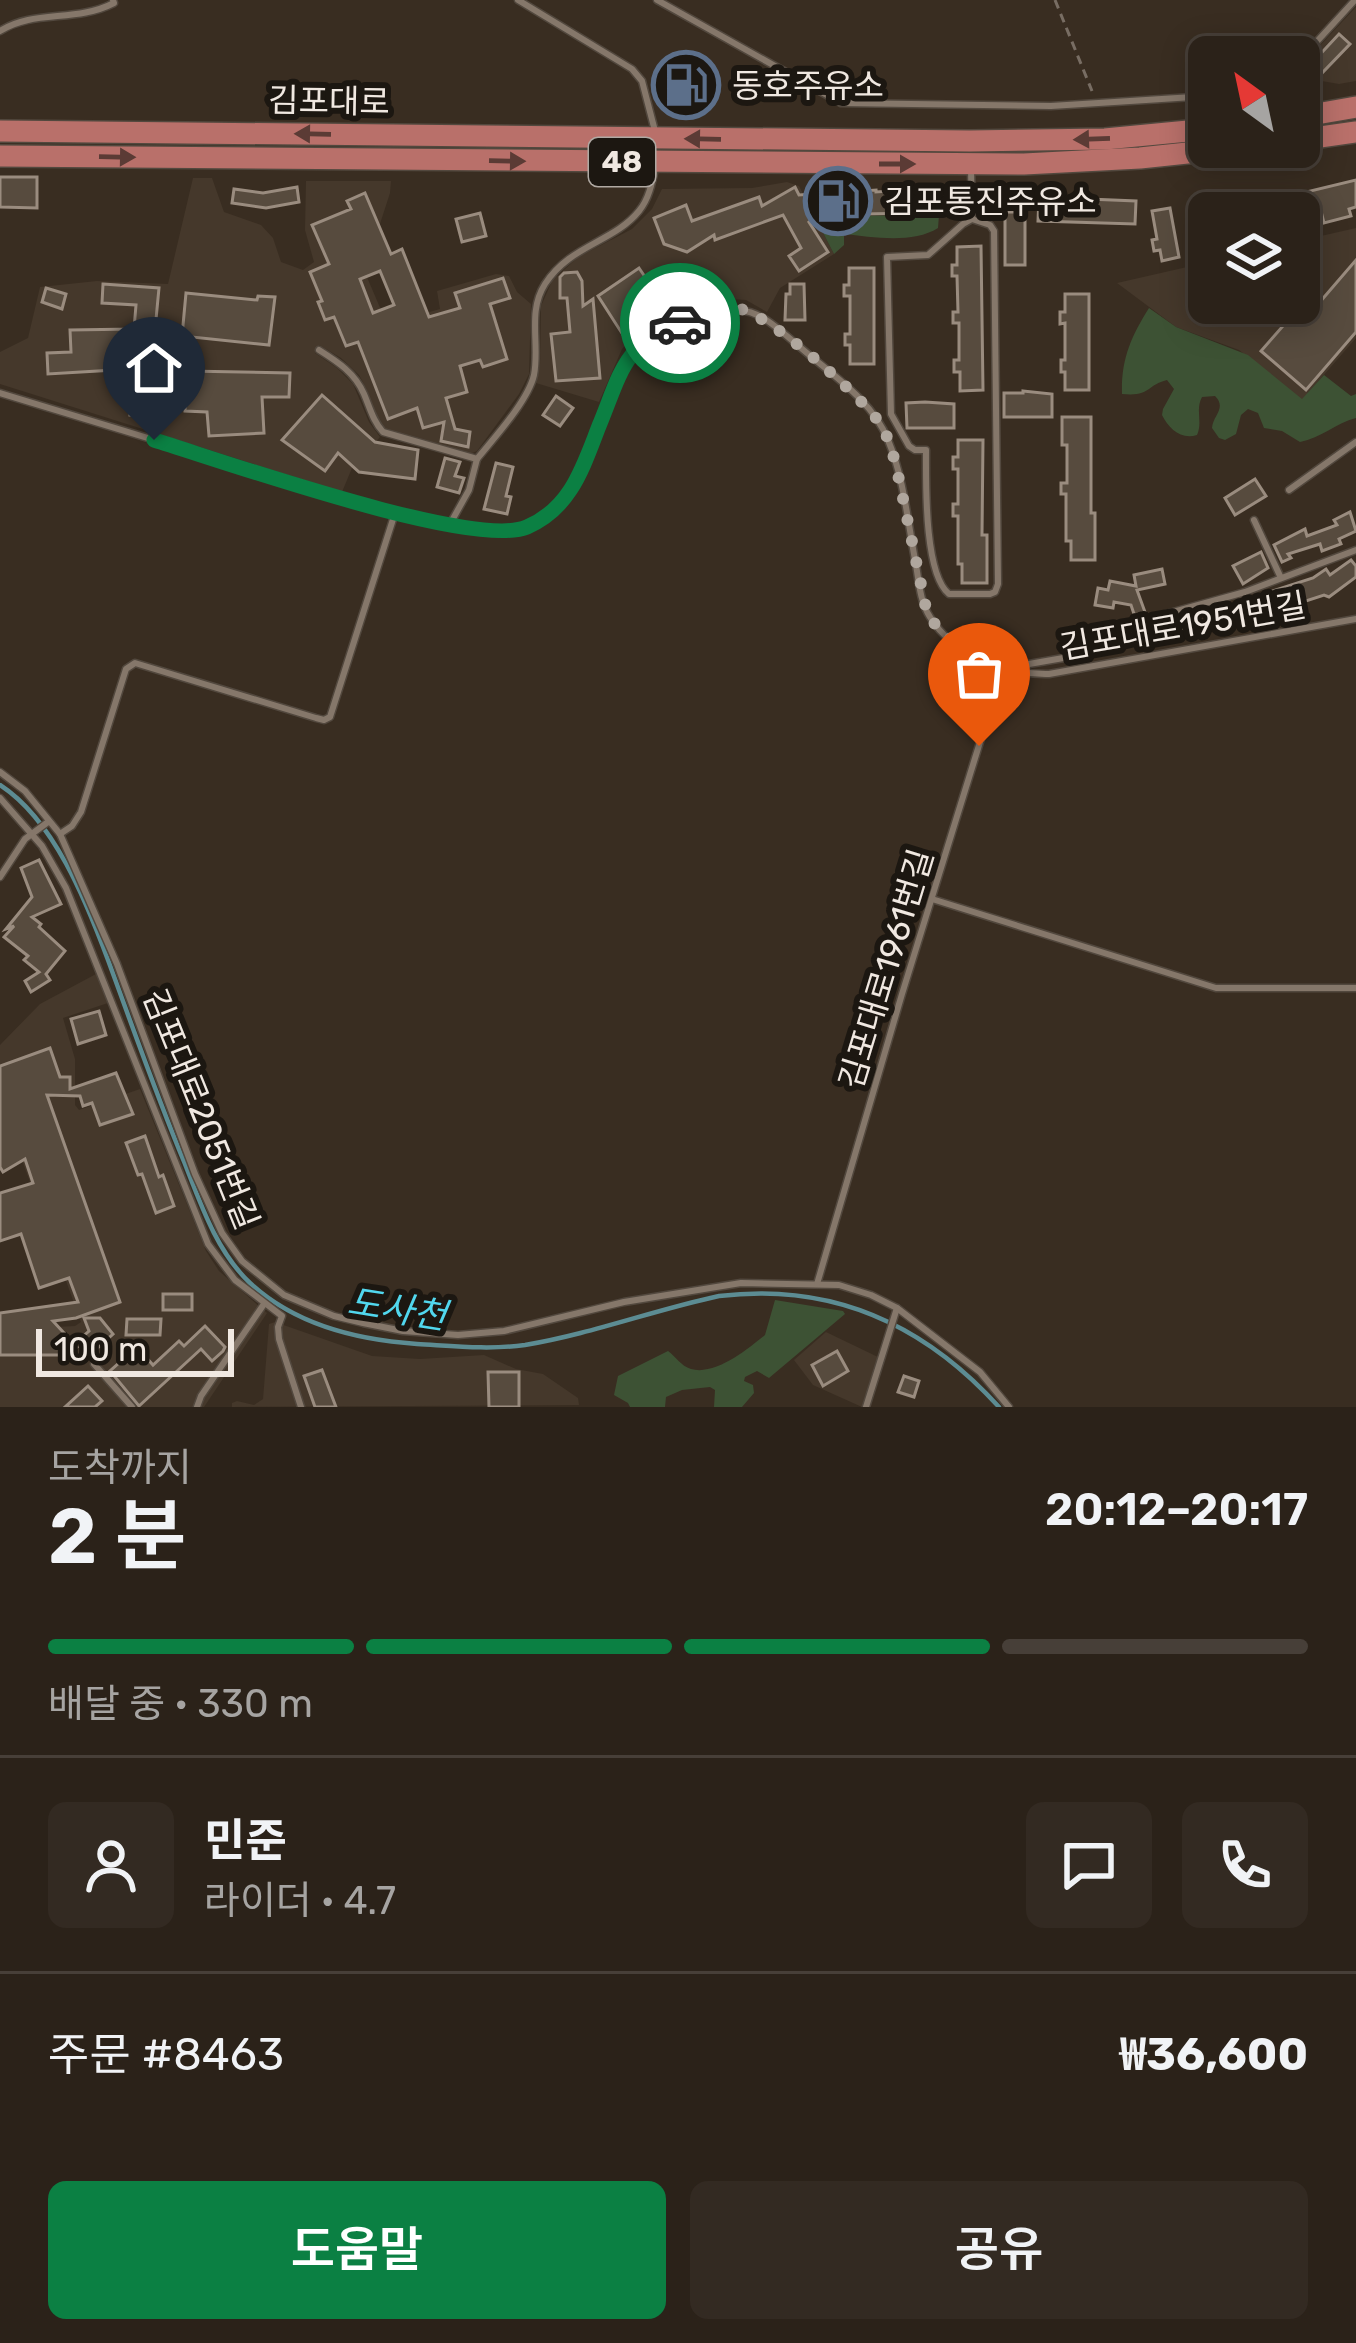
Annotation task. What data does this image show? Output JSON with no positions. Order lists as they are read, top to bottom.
{
  "streets": {
    "main road": ["김포대로", "48"],
    "lane": ["김포대로1951번길", "김포대로1961번길", "김포대로2051번길"]
  },
  "crossings": [
    ["김포대로1951번길", "김포대로1961번길"],
    ["김포대로1961번길", "김포대로2051번길"]
  ],
  "water": ["도사천"],
  "places": {
    "fuel station": ["동호주유소", "김포통진주유소"]
  },
  "scale_bar": "100 m",
  "north": "top left",
  "page": {
    "scale": "100 m",
    "heading": ["2 분", "도착까지", "20:12–20:17"],
    "panel": [
      "민준",
      "라이더 · 4.7",
      "주문 #8463",
      "₩36,600"
    ],
    "bar": "배달 중 · 330 m",
    "buttons": ["도움말", "공유"]
  }
}
